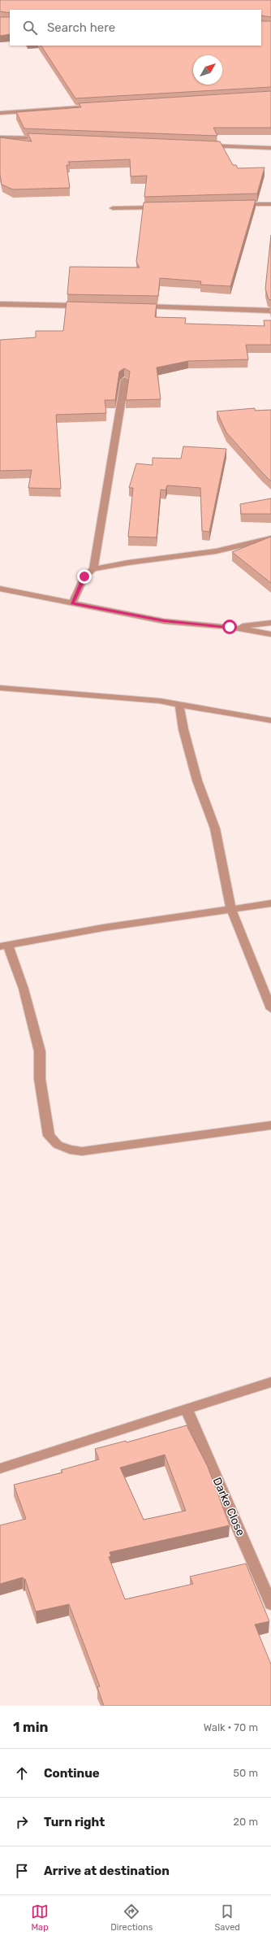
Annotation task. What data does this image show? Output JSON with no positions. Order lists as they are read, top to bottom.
{
  "streets": {
    "street": ["Darke Close"]
  },
  "north": "top right",
  "page": {
    "search": "Search here",
    "heading": ["1 min", "Walk · 70 m"],
    "list": [
      ["Continue", "50 m"],
      ["Turn right", "20 m"],
      "Arrive at destination"
    ],
    "nav": ["Map", "Directions", "Saved"]
  }
}
